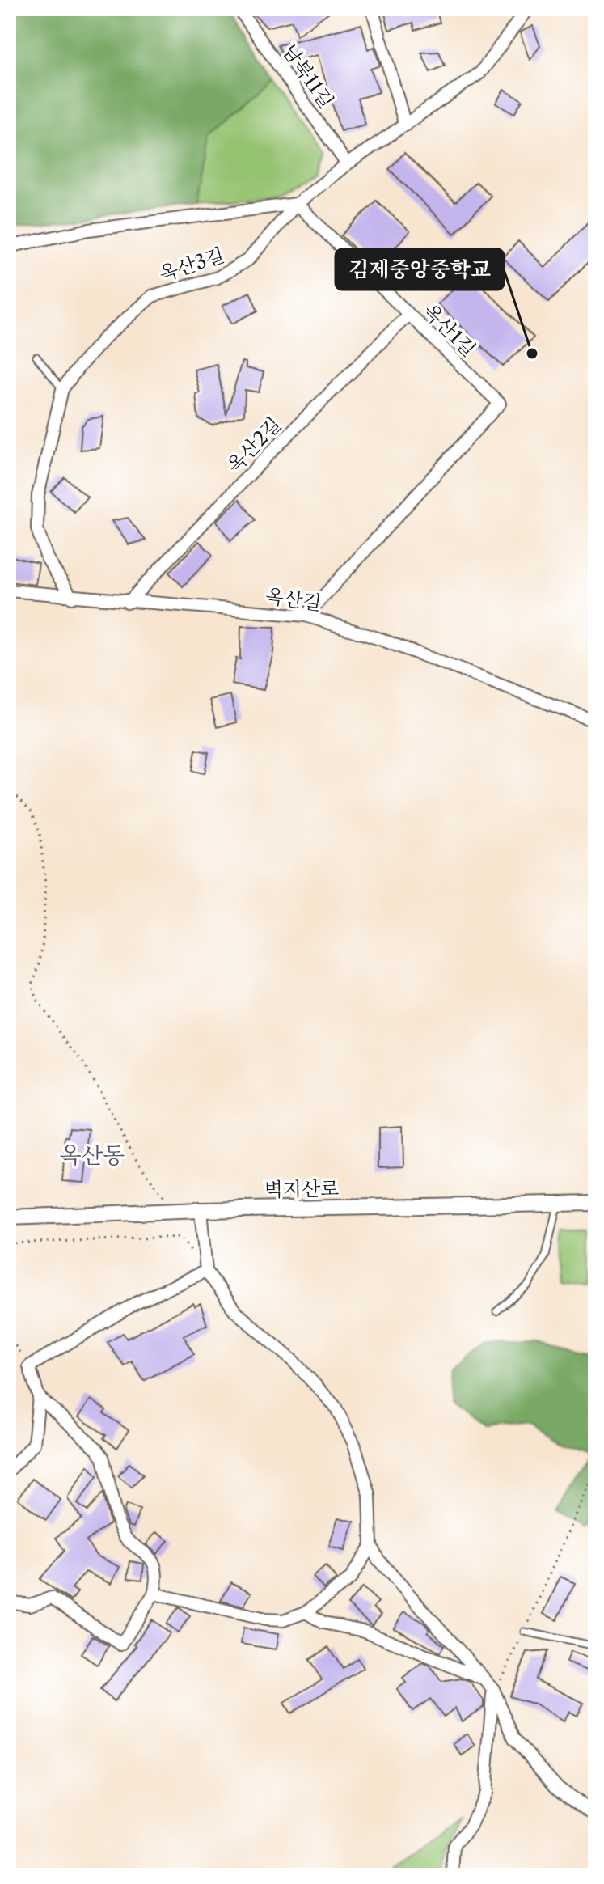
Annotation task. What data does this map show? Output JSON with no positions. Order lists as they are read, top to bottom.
{
  "streets": {
    "street": [
      "남북11길",
      "옥산3길",
      "옥산1길",
      "옥산2길",
      "옥산길",
      "벽지산로"
    ]
  },
  "crossings": [
    ["남북11길", "옥산3길"],
    ["옥산3길", "옥산1길"],
    ["옥산3길", "옥산길"],
    ["옥산1길", "옥산2길"],
    ["옥산1길", "옥산길"],
    ["옥산2길", "옥산길"]
  ],
  "districts": ["옥산동"],
  "places": ["김제중앙중학교"]
}
